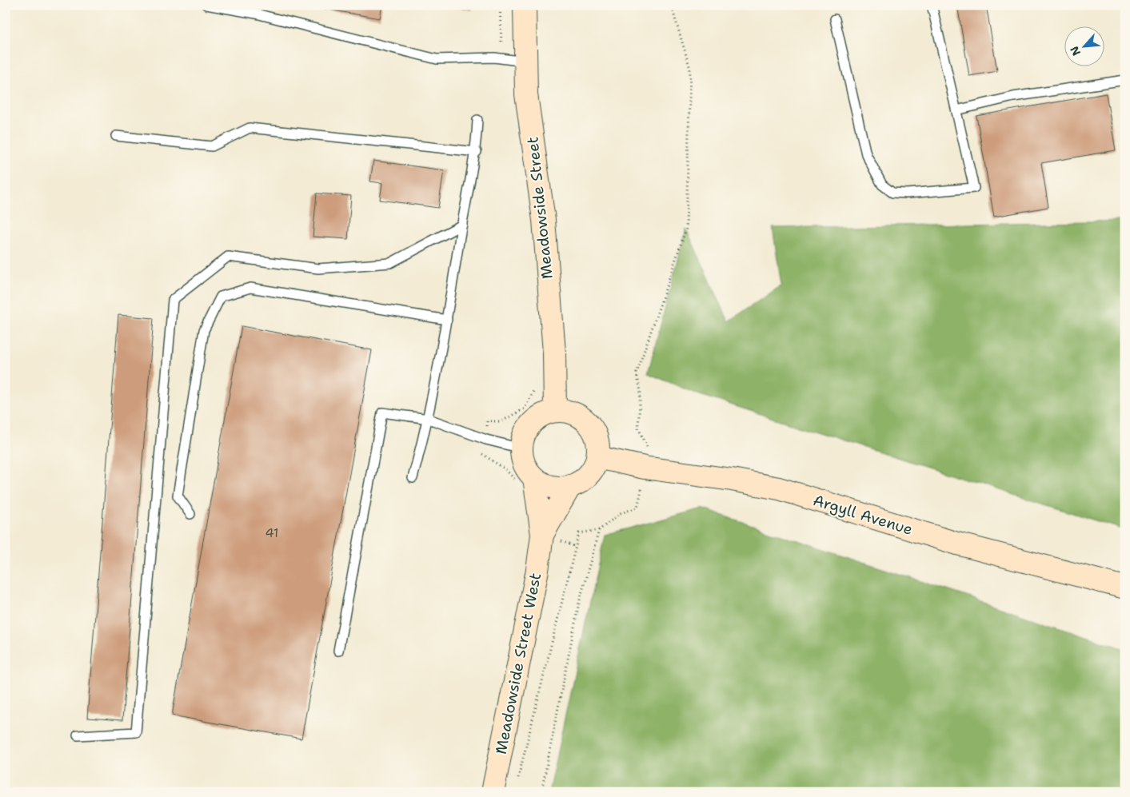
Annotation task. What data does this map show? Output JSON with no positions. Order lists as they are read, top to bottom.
{
  "streets": {
    "street": ["Meadowside Street", "Argyll Avenue", "Meadowside Street West"]
  },
  "crossings": [
    ["Meadowside Street", "Argyll Avenue"],
    ["Meadowside Street", "Meadowside Street West"],
    ["Argyll Avenue", "Meadowside Street West"]
  ],
  "house_numbers": ["41"],
  "north": "bottom left"
}
